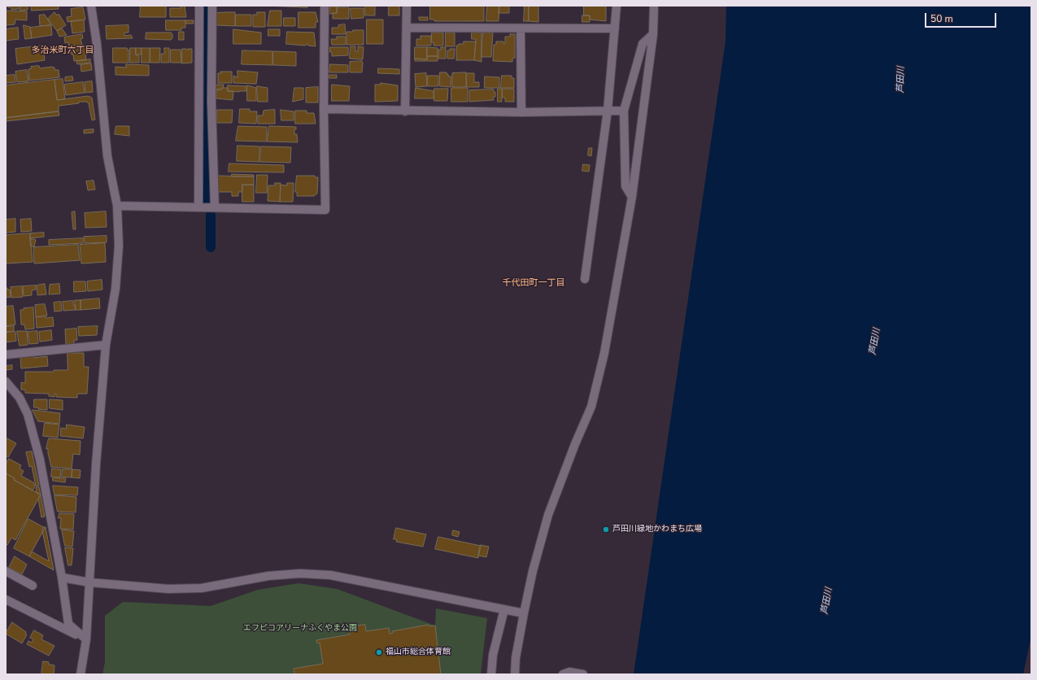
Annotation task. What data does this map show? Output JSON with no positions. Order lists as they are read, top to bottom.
{
  "districts": ["多治米町六丁目", "千代田町一丁目"],
  "water": ["芦田川"],
  "parks": ["エフピコアリーナふくやま公園"],
  "places": ["芦田川緑地かわまち広場", "福山市総合体育館"],
  "scale_bar": "50 m"
}
